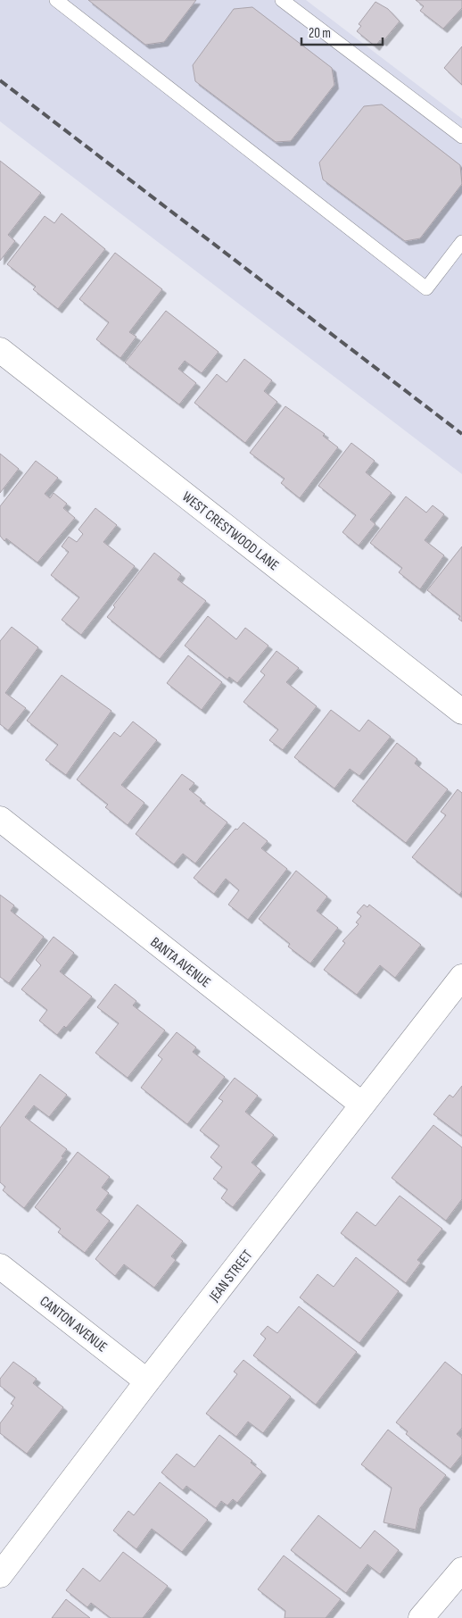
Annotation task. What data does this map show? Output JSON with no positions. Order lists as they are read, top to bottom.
{
  "streets": {
    "street": [
      "WEST CRESTWOOD LANE",
      "BANTA AVENUE",
      "JEAN STREET",
      "CANTON AVENUE"
    ]
  },
  "crossings": [
    ["BANTA AVENUE", "JEAN STREET"],
    ["JEAN STREET", "CANTON AVENUE"]
  ],
  "scale_bar": "20 m"
}
